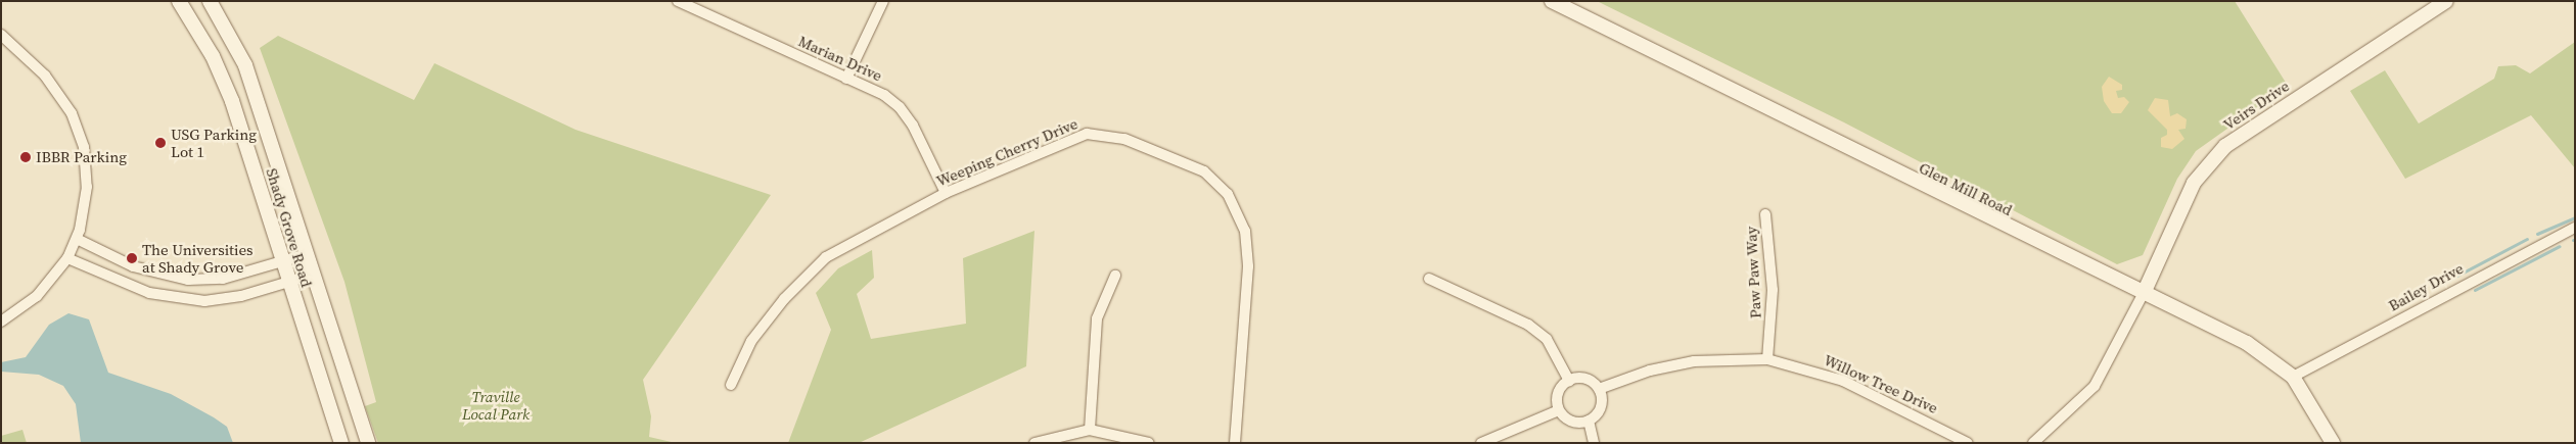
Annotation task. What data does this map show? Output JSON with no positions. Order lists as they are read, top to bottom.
{
  "streets": {
    "main road": ["Veirs Drive", "Glen Mill Road", "Shady Grove Road"],
    "street": [
      "Marian Drive",
      "Weeping Cherry Drive",
      "Paw Paw Way",
      "Bailey Drive",
      "Willow Tree Drive"
    ]
  },
  "crossings": [
    ["Marian Drive", "Weeping Cherry Drive"],
    ["Veirs Drive", "Glen Mill Road"],
    ["Glen Mill Road", "Bailey Drive"],
    ["Paw Paw Way", "Willow Tree Drive"]
  ],
  "parks": ["Traville Local Park"],
  "places": ["USG Parking Lot 1", "IBBR Parking", "The Universities at Shady Grove"]
}
